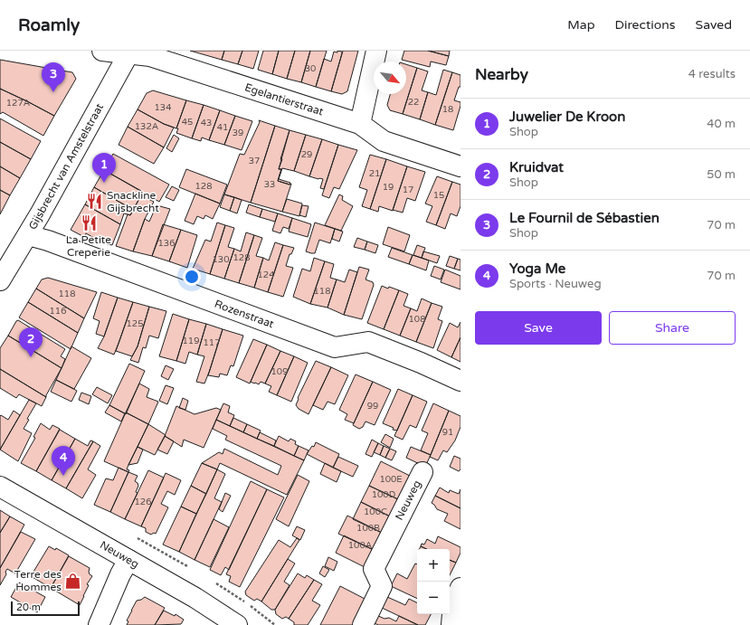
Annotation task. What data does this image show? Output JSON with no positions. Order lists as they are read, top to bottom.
{
  "streets": {
    "street": [
      "Egelantierstraat",
      "Gijsbrecht van Amstelstraat",
      "Rozenstraat",
      "Neuweg"
    ]
  },
  "crossings": [
    ["Egelantierstraat", "Gijsbrecht van Amstelstraat"],
    ["Gijsbrecht van Amstelstraat", "Rozenstraat"]
  ],
  "places": {
    "restaurant": ["Snackline Gijsbrecht", "La Petite Creperie"],
    "shop": ["Terre des Hommes"]
  },
  "house_numbers": [
    "30",
    "22",
    "127A",
    "134",
    "18",
    "45",
    "43",
    "132A",
    "41",
    "39",
    "29",
    "37",
    "21",
    "33",
    "128",
    "19",
    "17",
    "15",
    "136",
    "128",
    "130",
    "124",
    "118",
    "118",
    "116",
    "108",
    "125",
    "119",
    "117",
    "109",
    "99",
    "91",
    "100E",
    "100D",
    "126",
    "100C",
    "100B",
    "100A"
  ],
  "scale_bar": "20 m",
  "north": "bottom right",
  "page": {
    "header": "Roamly",
    "nav": ["Map", "Directions", "Saved"],
    "heading": ["Nearby", "4 results"],
    "pins": [
      "3",
      "1",
      "2",
      "4"
    ],
    "list": [
      {
        "mark": "1",
        "name": "Juwelier De Kroon",
        "note": "Shop",
        "value": "40 m"
      },
      {
        "mark": "2",
        "name": "Kruidvat",
        "note": "Shop",
        "value": "50 m"
      },
      {
        "mark": "3",
        "name": "Le Fournil de Sébastien",
        "note": "Shop",
        "value": "70 m"
      },
      {
        "mark": "4",
        "name": "Yoga Me",
        "note": "Sports · Neuweg",
        "value": "70 m"
      }
    ],
    "buttons": ["Save", "Share"],
    "map_buttons": ["+", "−"],
    "scale": "20 m"
  }
}
